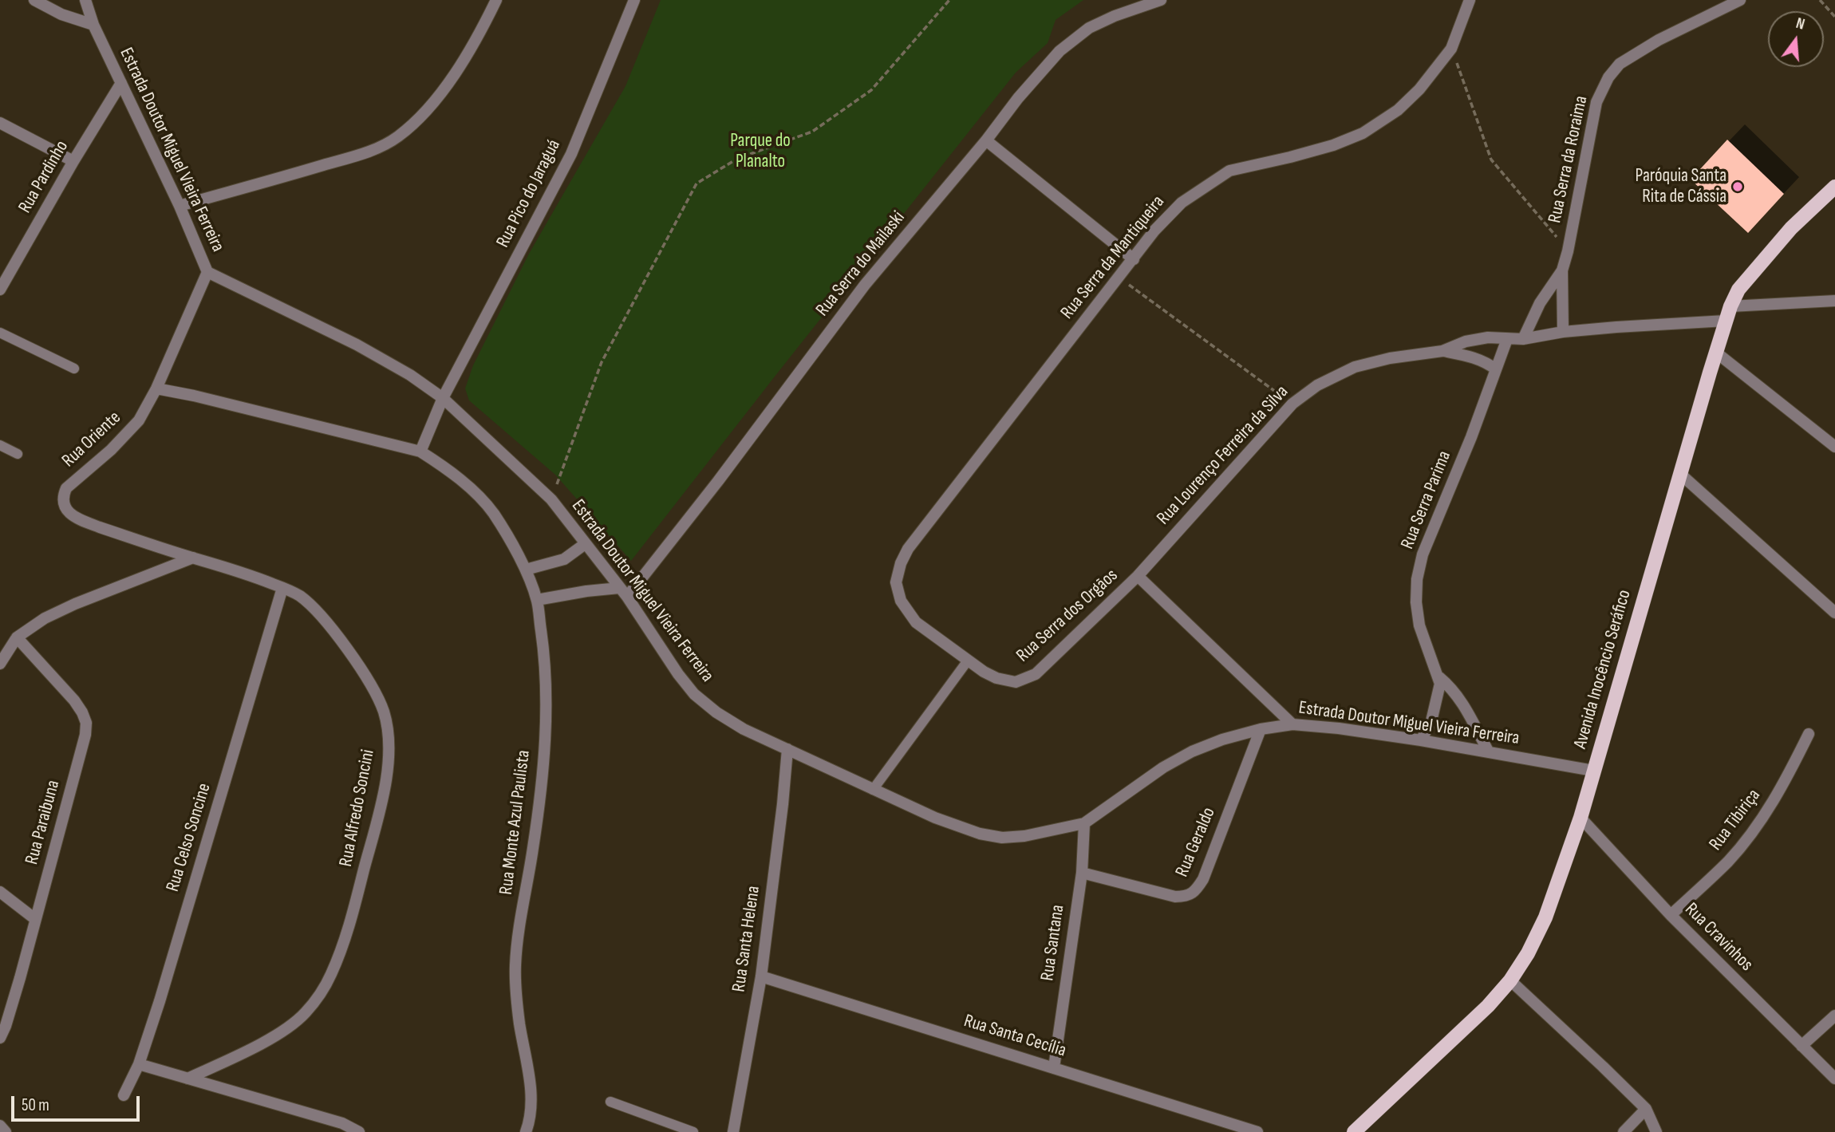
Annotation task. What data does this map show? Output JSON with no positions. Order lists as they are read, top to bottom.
{
  "streets": {
    "main road": ["Avenida Inocêncio Seráfico"],
    "street": [
      "Estrada Doutor Miguel Vieira Ferreira",
      "Rua Serra da Roraima",
      "Rua Pardinho",
      "Rua Pico do Jaraguá",
      "Rua Serra da Mantiqueira",
      "Rua Serra do Mailaski",
      "Rua Oriente",
      "Rua Lourenço Ferreira da Silva",
      "Rua Serra Parima",
      "Rua Serra dos Orgãos",
      "Rua Alfredo Soncini",
      "Rua Tibiriça",
      "Rua Paraibuna",
      "Rua Monte Azul Paulista",
      "Rua Celso Soncine",
      "Rua Geraldo",
      "Rua Cravinhos",
      "Rua Santa Helena",
      "Rua Santana",
      "Rua Santa Cecília"
    ]
  },
  "crossings": [
    ["Estrada Doutor Miguel Vieira Ferreira", "Rua Pardinho"],
    ["Estrada Doutor Miguel Vieira Ferreira", "Rua Pico do Jaraguá"],
    ["Estrada Doutor Miguel Vieira Ferreira", "Rua Serra do Mailaski"],
    ["Estrada Doutor Miguel Vieira Ferreira", "Rua Oriente"],
    ["Estrada Doutor Miguel Vieira Ferreira", "Rua Serra Parima"],
    ["Estrada Doutor Miguel Vieira Ferreira", "Avenida Inocêncio Seráfico"],
    ["Estrada Doutor Miguel Vieira Ferreira", "Rua Geraldo"],
    ["Estrada Doutor Miguel Vieira Ferreira", "Rua Santa Helena"],
    ["Estrada Doutor Miguel Vieira Ferreira", "Rua Santana"],
    ["Rua Serra da Roraima", "Rua Lourenço Ferreira da Silva"],
    ["Rua Pico do Jaraguá", "Rua Monte Azul Paulista"],
    ["Rua Serra da Mantiqueira", "Rua Serra dos Orgãos"],
    ["Rua Oriente", "Rua Alfredo Soncini"],
    ["Rua Oriente", "Rua Monte Azul Paulista"],
    ["Rua Lourenço Ferreira da Silva", "Rua Serra Parima"],
    ["Rua Lourenço Ferreira da Silva", "Rua Serra dos Orgãos"],
    ["Rua Lourenço Ferreira da Silva", "Avenida Inocêncio Seráfico"],
    ["Avenida Inocêncio Seráfico", "Rua Cravinhos"],
    ["Rua Alfredo Soncini", "Rua Celso Soncine"],
    ["Rua Tibiriça", "Rua Cravinhos"],
    ["Rua Geraldo", "Rua Santana"],
    ["Rua Santa Helena", "Rua Santa Cecília"],
    ["Rua Santana", "Rua Santa Cecília"]
  ],
  "parks": ["Parque do Planalto"],
  "places": ["Paróquia Santa Rita de Cássia"],
  "scale_bar": "50 m",
  "north": "top"
}
